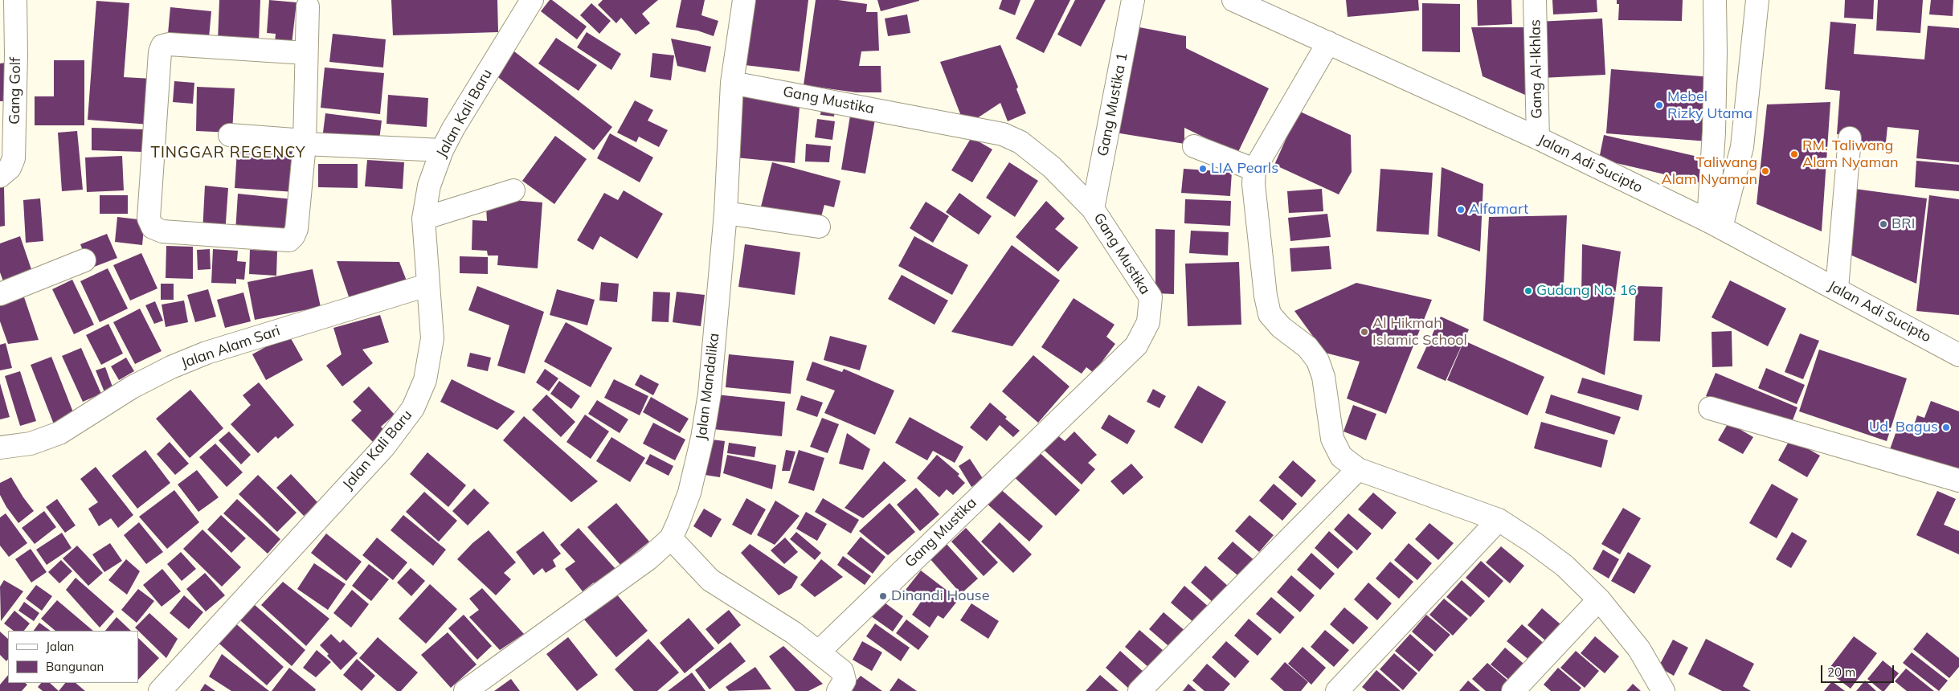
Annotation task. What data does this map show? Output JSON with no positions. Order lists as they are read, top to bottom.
{
  "streets": {
    "main road": [
      "Gang Al-Ikhlas",
      "Gang Golf",
      "Gang Mustika",
      "Gang Mustika 1",
      "Jalan Kali Baru",
      "Jalan Adi Sucipto",
      "Jalan Alam Sari",
      "Jalan Mandalika"
    ]
  },
  "crossings": [
    ["Gang Al-Ikhlas", "Jalan Adi Sucipto"],
    ["Gang Mustika", "Gang Mustika 1"],
    ["Gang Mustika", "Jalan Mandalika"],
    ["Jalan Kali Baru", "Jalan Alam Sari"]
  ],
  "districts": ["TINGGAR REGENCY"],
  "places": [
    "Mebel Rizky Utama",
    "RM. Taliwang Alam Nyaman",
    "LIA Pearls",
    "Taliwang Alam Nyaman",
    "Alfamart",
    "BRI",
    "Gudang No. 16",
    "Al Hikmah Islamic School",
    "Ud. Bagus",
    "Dinandi House"
  ],
  "legend": ["Jalan", "Bangunan"],
  "scale_bar": "20 m"
}
